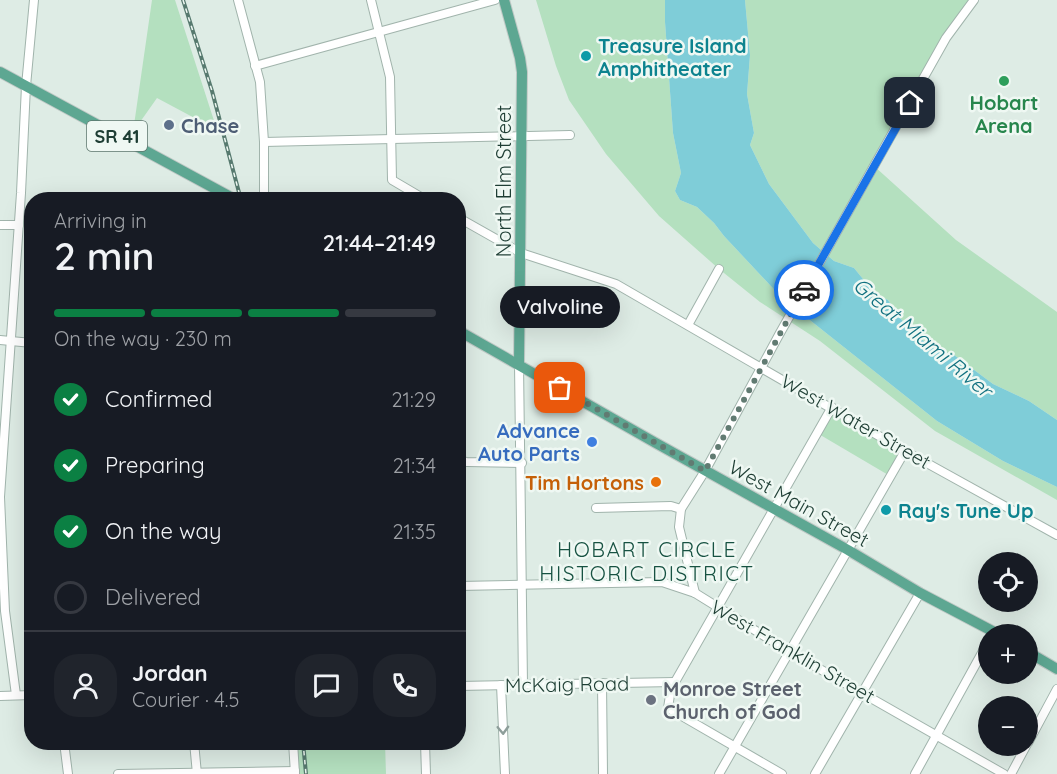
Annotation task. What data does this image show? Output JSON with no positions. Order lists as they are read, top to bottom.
{
  "streets": {
    "main road": ["SR 41", "North Elm Street", "West Main Street"],
    "street": ["West Water Street", "West Franklin Street", "McKaig Road"]
  },
  "crossings": [
    ["North Elm Street", "West Water Street"],
    ["North Elm Street", "West Main Street"]
  ],
  "districts": ["HOBART CIRCLE HISTORIC DISTRICT"],
  "water": ["Great Miami River"],
  "places": [
    "Treasure Island Amphitheater",
    "Hobart Arena",
    "Chase",
    "Valvoline",
    "Advance Auto Parts",
    "Tim Hortons",
    "Ray's Tune Up",
    "Monroe Street Church of God"
  ],
  "page": {
    "heading": ["2 min", "Arriving in", "21:44–21:49"],
    "panel": ["Jordan", "Courier · 4.5"],
    "bubble": "Valvoline",
    "bar": "On the way · 230 m",
    "list": [
      ["Confirmed", "21:29"],
      ["Preparing", "21:34"],
      ["On the way", "21:35"],
      "Delivered"
    ],
    "map_buttons": ["+", "−"]
  }
}
